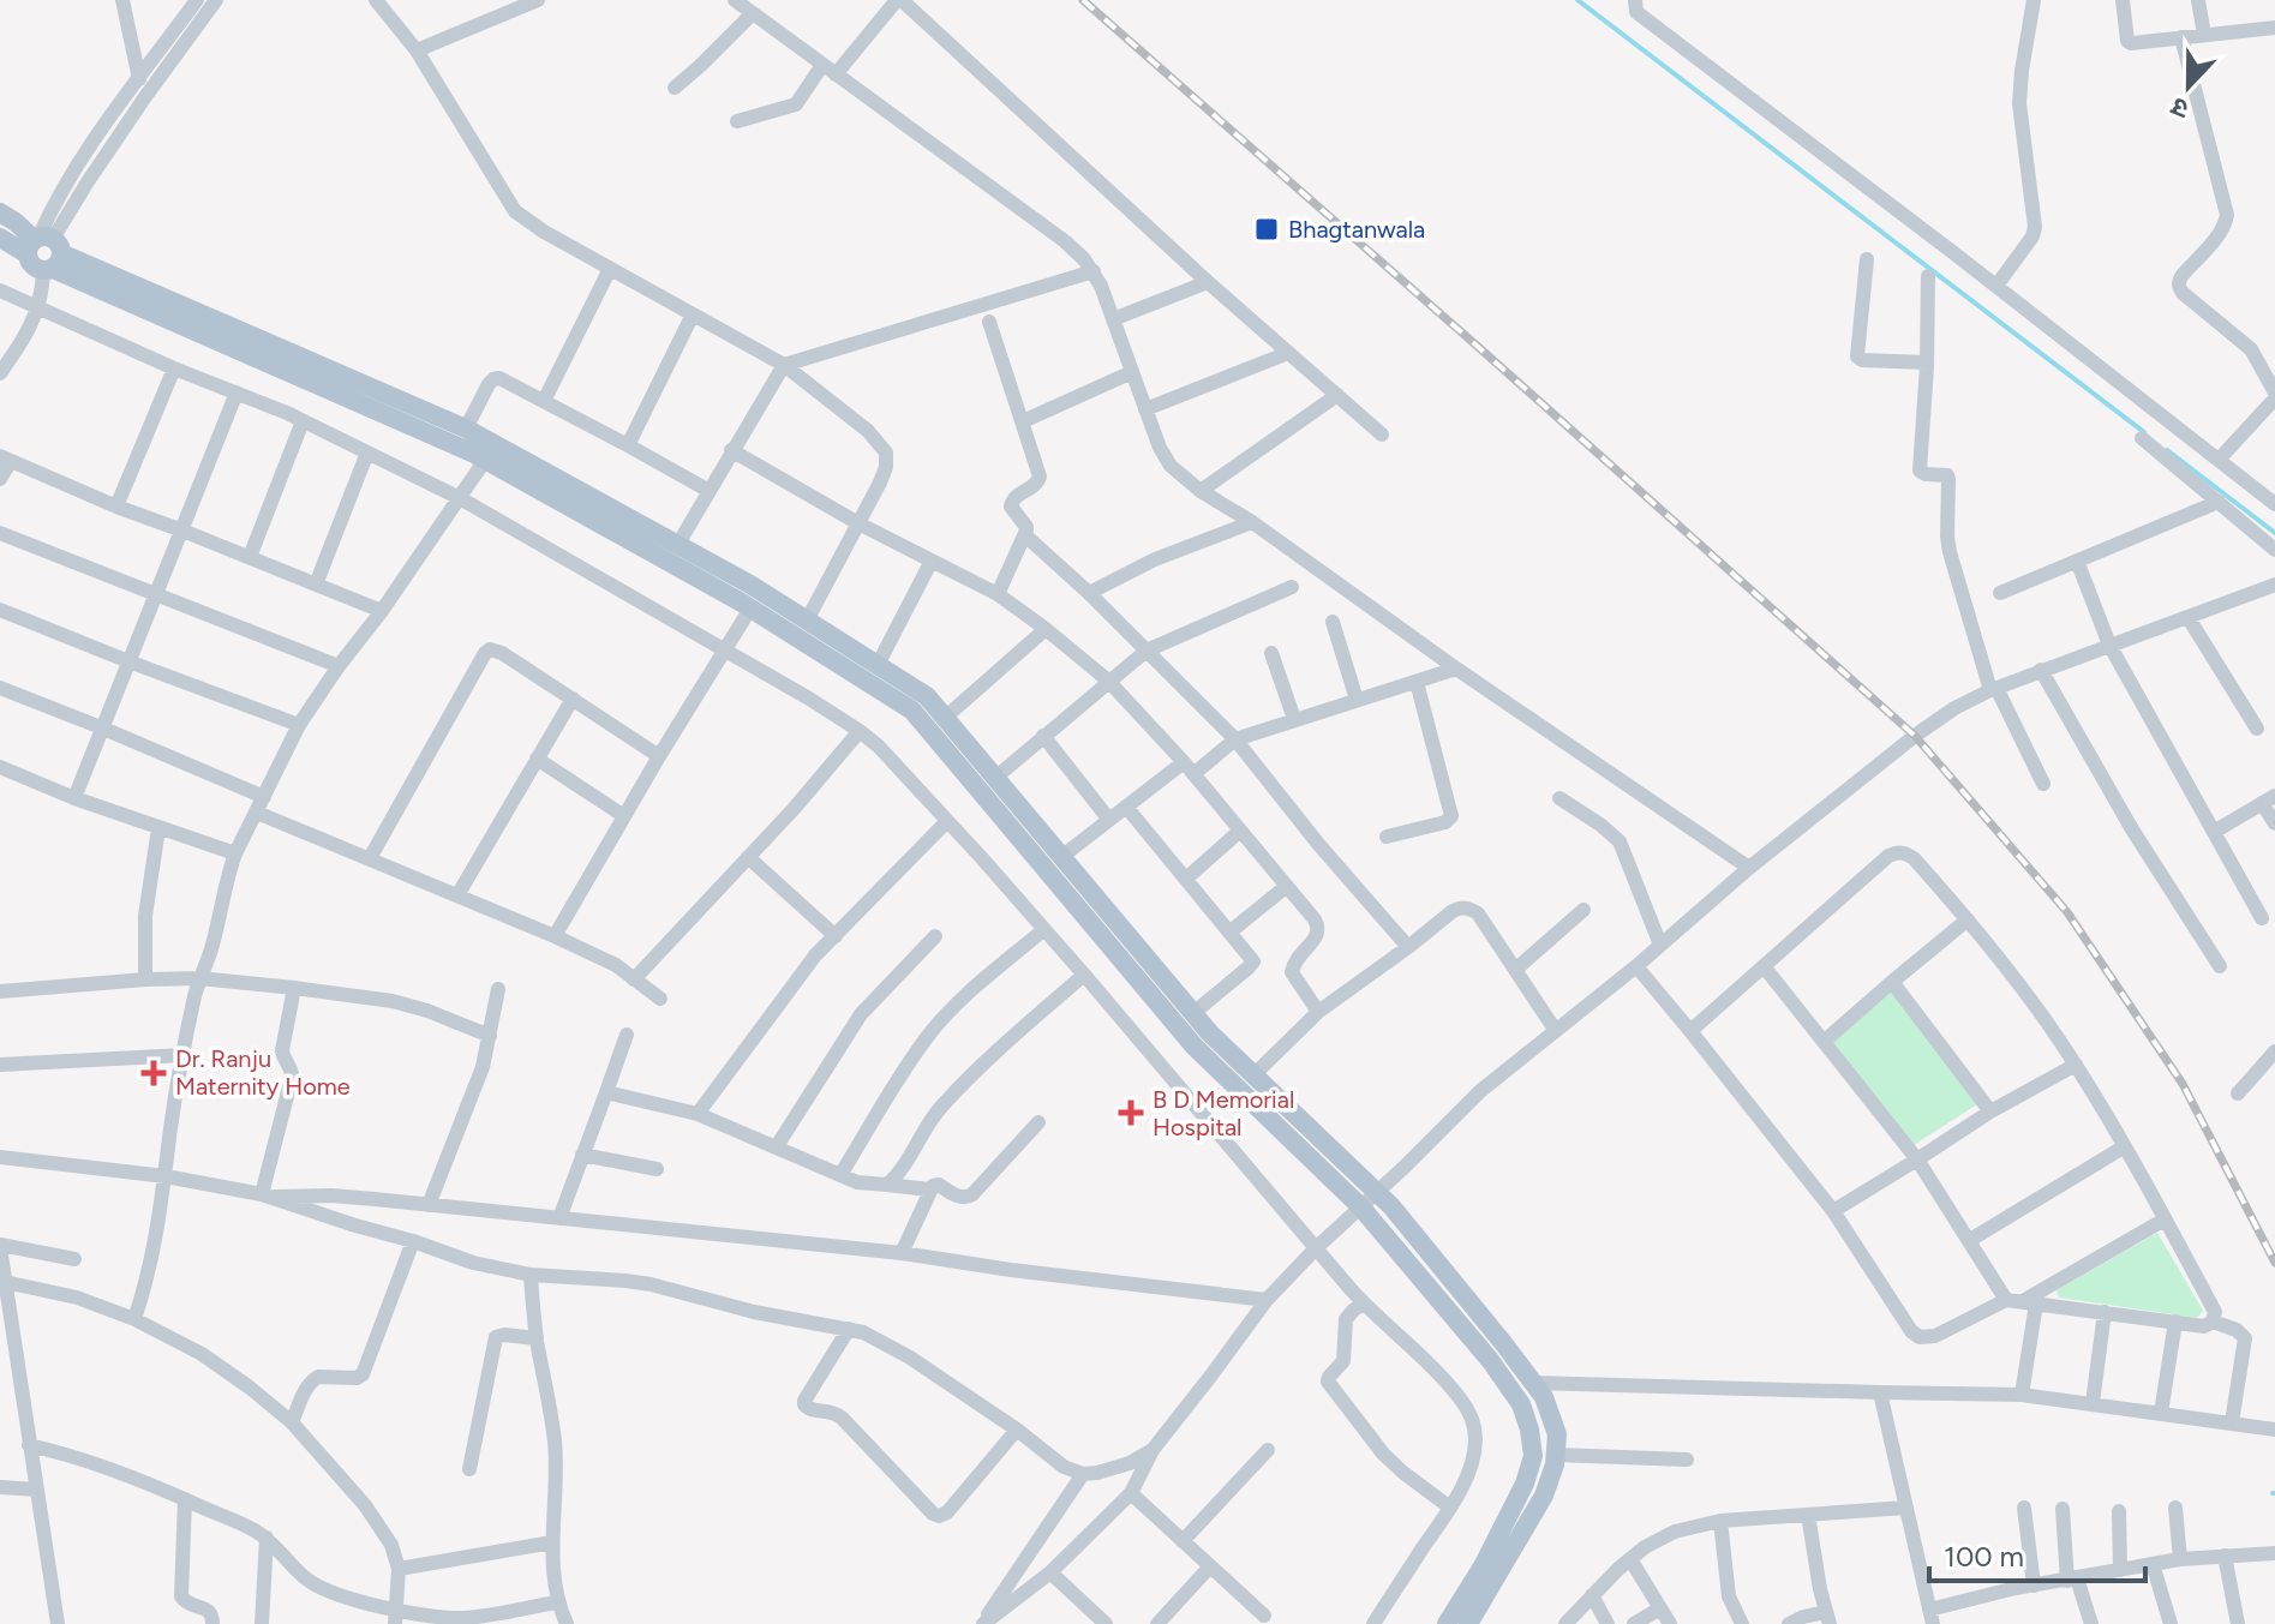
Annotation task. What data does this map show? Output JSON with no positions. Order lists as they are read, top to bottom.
{
  "places": {
    "transit": ["Bhagtanwala"],
    "health": ["Dr. Ranju Maternity Home", "B D Memorial Hospital"]
  },
  "scale_bar": "100 m",
  "north": "bottom"
}
